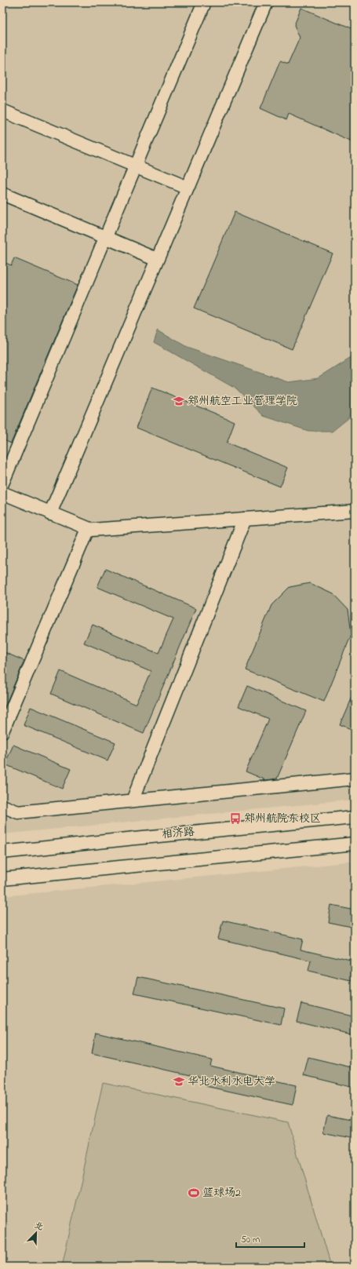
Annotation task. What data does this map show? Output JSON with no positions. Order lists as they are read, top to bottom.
{
  "streets": {
    "street": ["相济路"]
  },
  "places": {
    "school or university": ["郑州航空工业管理学院", "华北水利水电大学"],
    "bus stop": ["郑州航院东校区"],
    "sports": ["篮球场2"]
  },
  "scale_bar": "50 m",
  "north": "top right"
}
